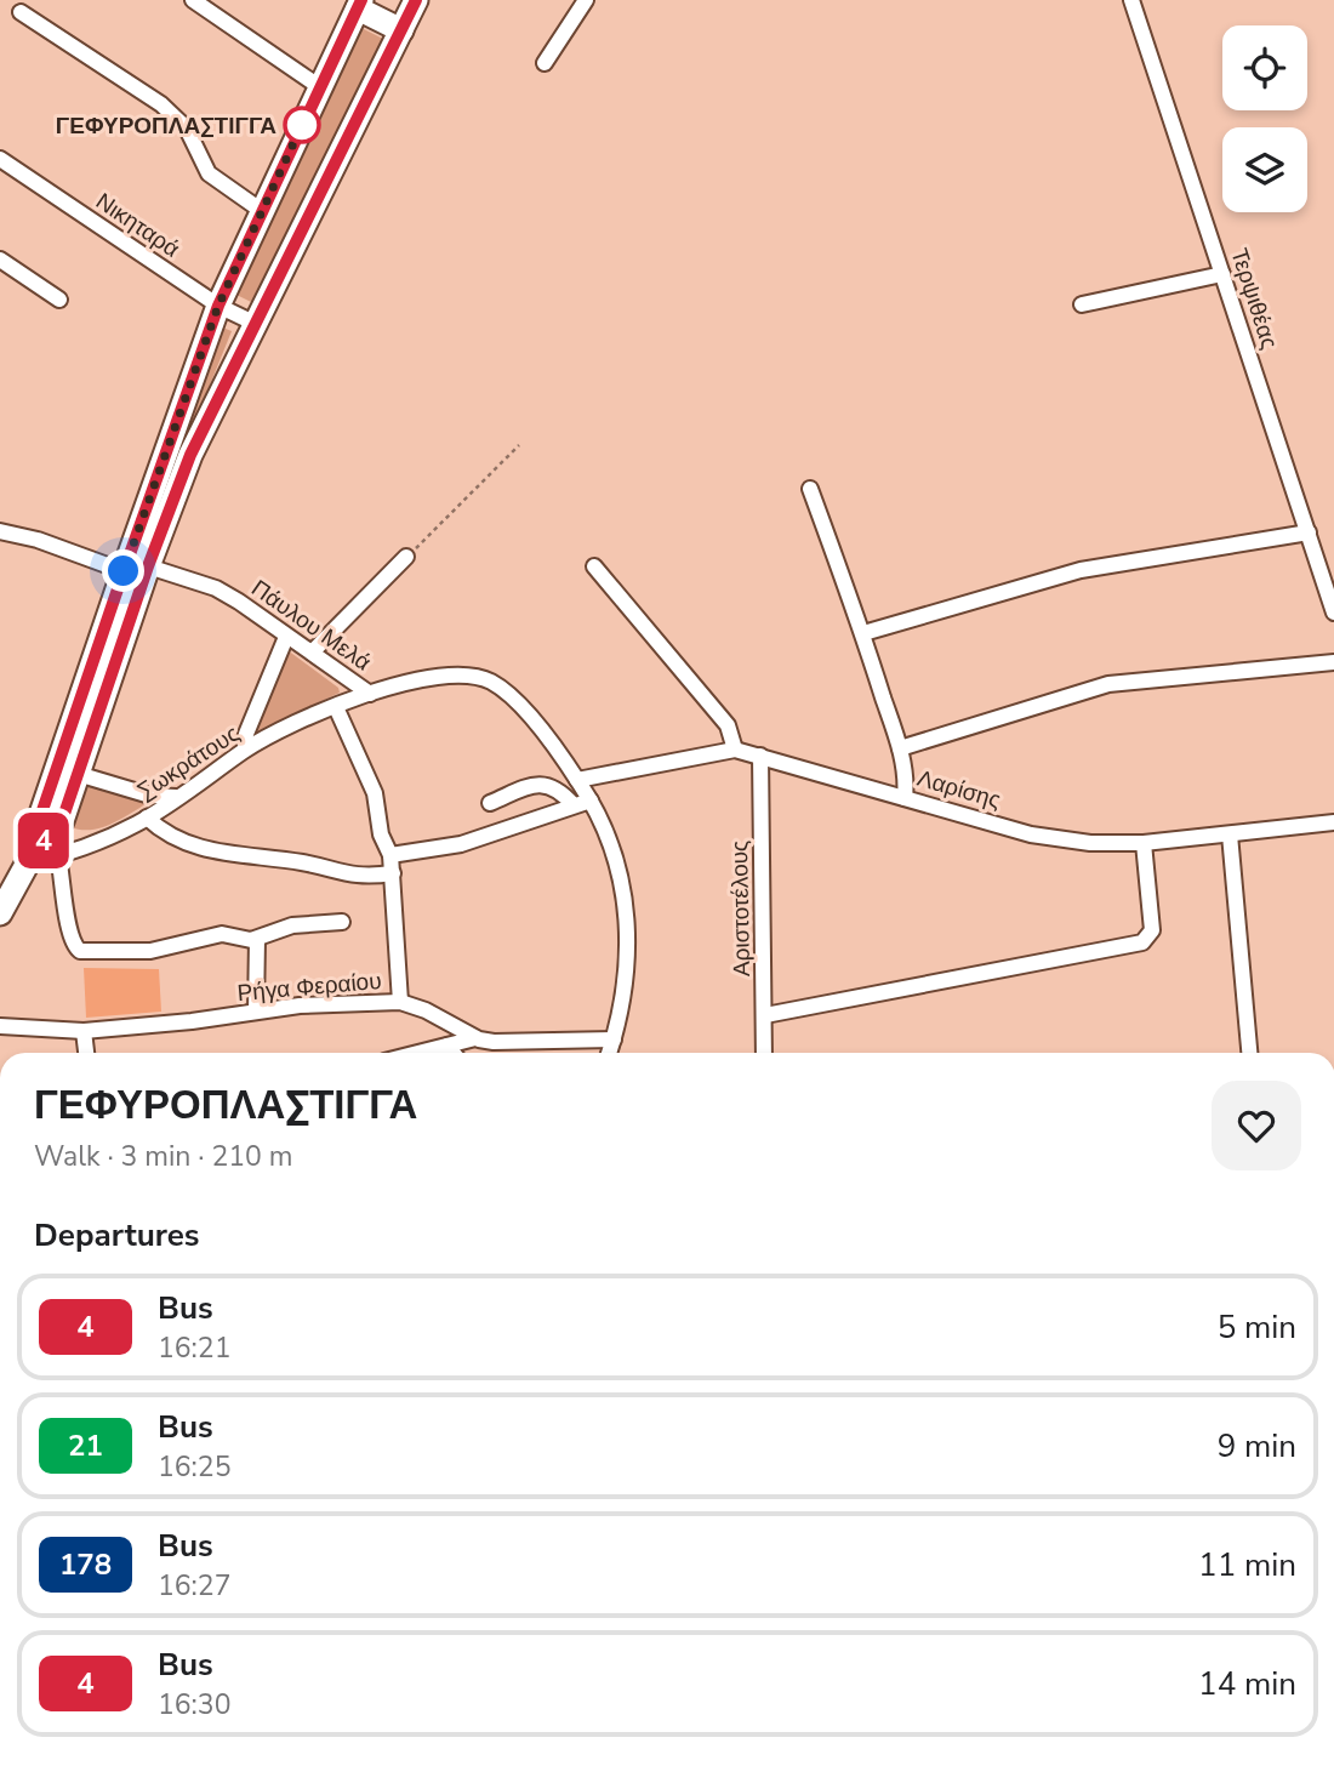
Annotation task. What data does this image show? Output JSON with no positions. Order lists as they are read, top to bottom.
{
  "streets": {
    "street": [
      "Νικηταρά",
      "Τερψιθέας",
      "Πάυλου Μελά",
      "Σωκράτους",
      "Λαρίσης",
      "Αριστοτέλους",
      "Ρήγα Φεραίου"
    ]
  },
  "crossings": [
    ["Πάυλου Μελά", "Σωκράτους"],
    ["Πάυλου Μελά", "Λαρίσης"],
    ["Πάυλου Μελά", "Ρήγα Φεραίου"],
    ["Λαρίσης", "Αριστοτέλους"]
  ],
  "places": ["ΓΕΦΥΡΟΠΛΑΣΤΙΓΓΑ"],
  "lines": ["bus line 4"],
  "page": {
    "on_map": "4",
    "heading": [
      ["ΓΕΦΥΡΟΠΛΑΣΤΙΓΓΑ", "Walk · 3 min · 210 m"],
      "Departures"
    ],
    "list": [
      {
        "mark": "4",
        "name": "Bus",
        "note": "16:21",
        "value": "5 min"
      },
      {
        "mark": "21",
        "name": "Bus",
        "note": "16:25",
        "value": "9 min"
      },
      {
        "mark": "178",
        "name": "Bus",
        "note": "16:27",
        "value": "11 min"
      },
      {
        "mark": "4",
        "name": "Bus",
        "note": "16:30",
        "value": "14 min"
      }
    ]
  }
}
